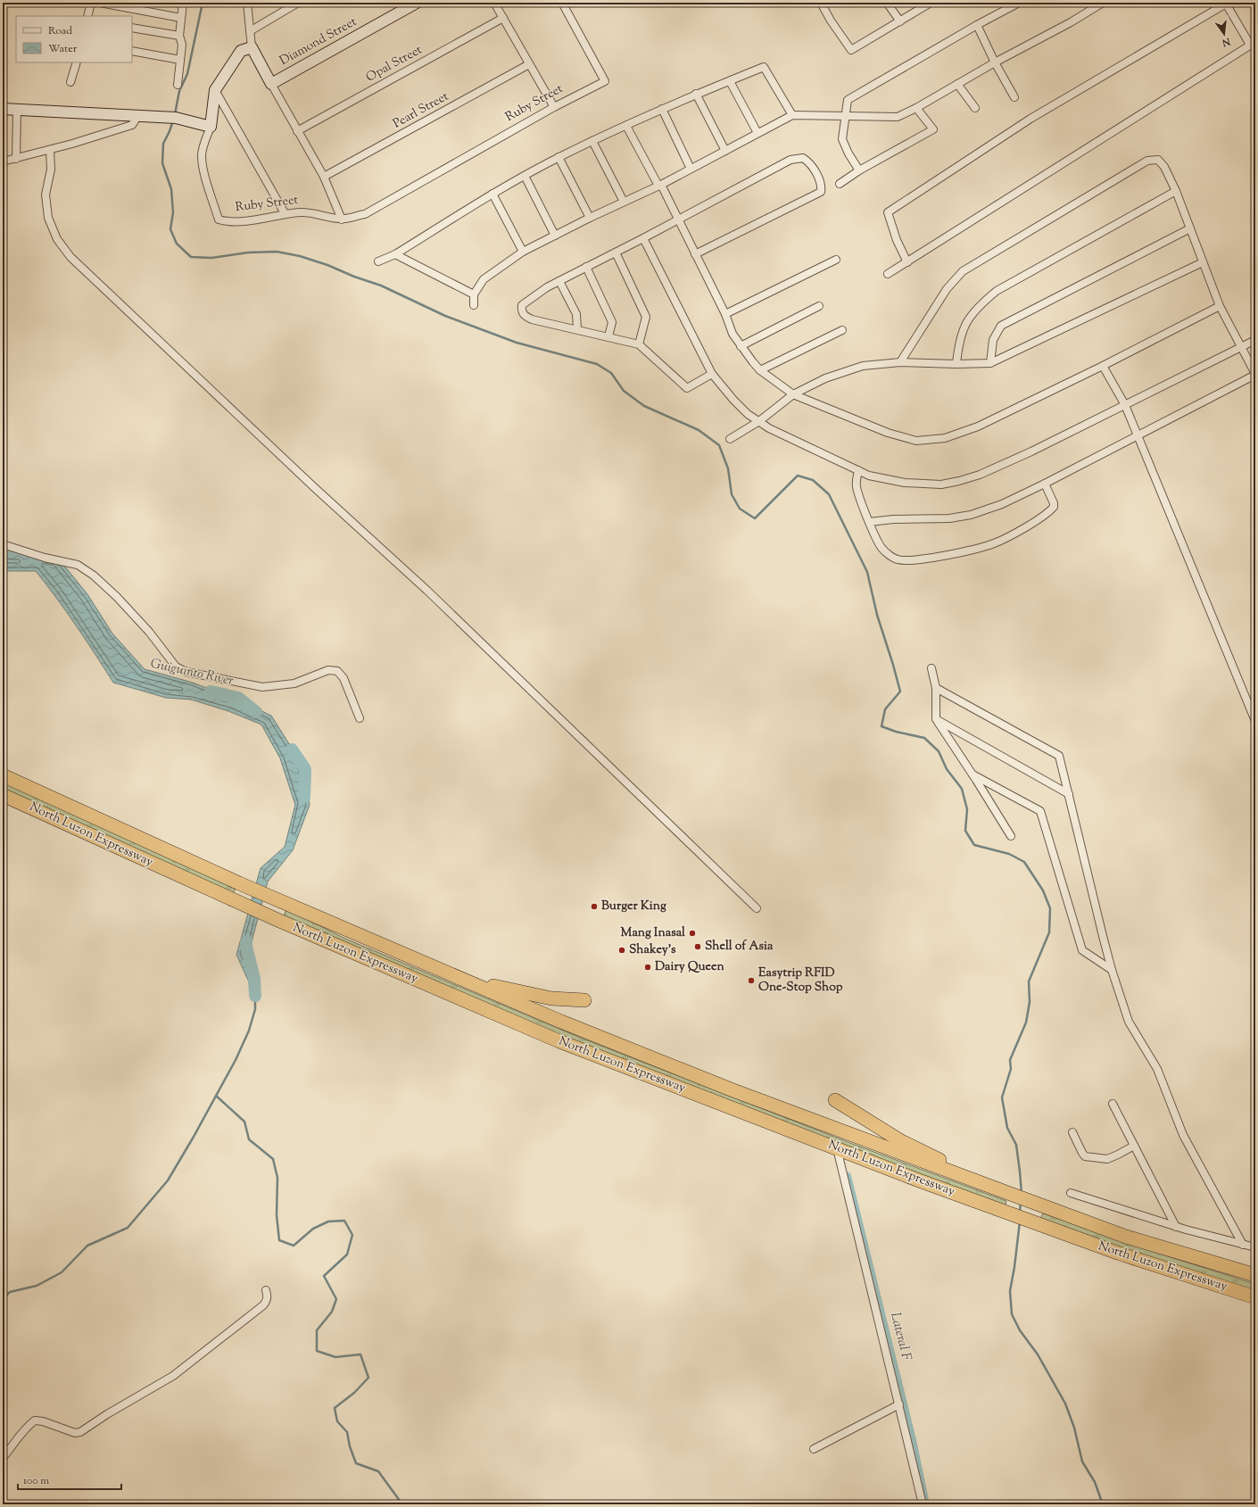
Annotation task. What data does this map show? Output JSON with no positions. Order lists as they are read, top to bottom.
{
  "streets": {
    "highway": ["North Luzon Expressway"],
    "street": [
      "Diamond Street",
      "Opal Street",
      "Ruby Street",
      "Pearl Street"
    ]
  },
  "water": ["Guiguinto River", "Lateral F"],
  "places": [
    "Burger King",
    "Mang Inasal",
    "Shell of Asia",
    "Shakey's",
    "Dairy Queen",
    "Easytrip RFID One-Stop Shop"
  ],
  "legend": ["Road", "Water"],
  "scale_bar": "100 m",
  "north": "bottom"
}
